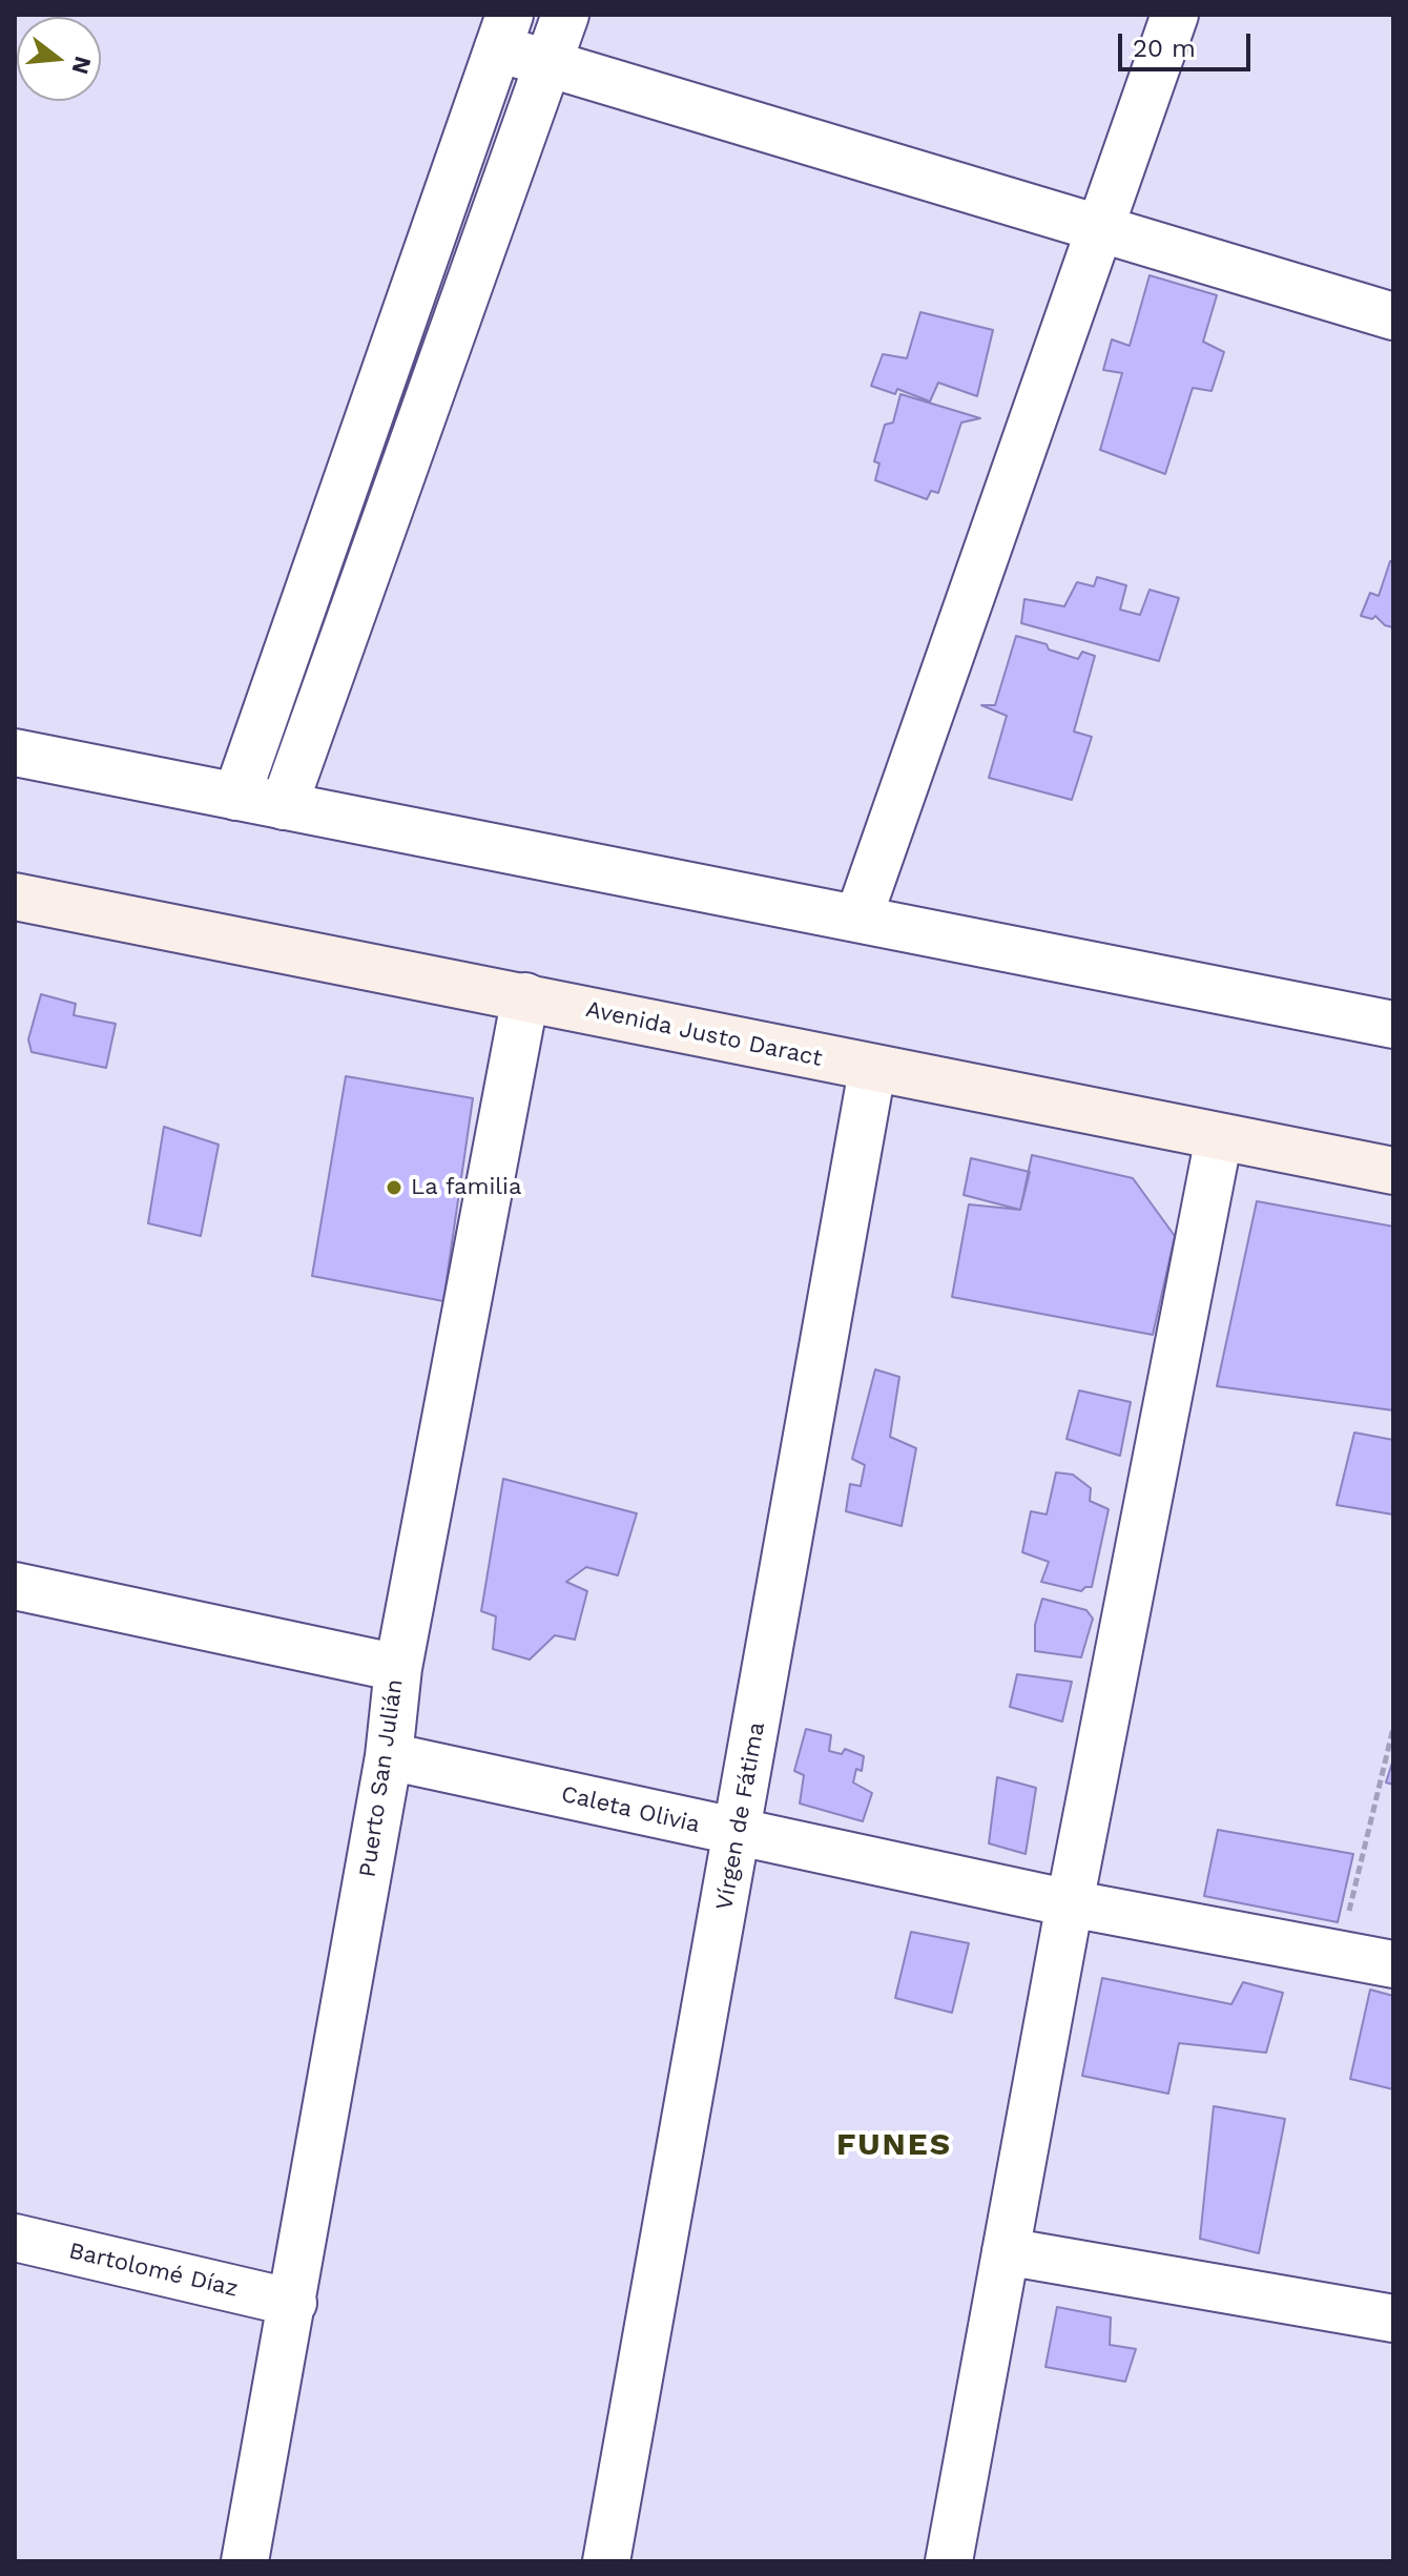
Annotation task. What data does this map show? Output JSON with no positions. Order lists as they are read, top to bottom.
{
  "streets": {
    "main road": ["Avenida Justo Daract"],
    "street": [
      "Puerto San Julián",
      "Caleta Olivia",
      "Vírgen de Fátima",
      "Bartolomé Díaz"
    ]
  },
  "crossings": [
    ["Avenida Justo Daract", "Puerto San Julián"],
    ["Avenida Justo Daract", "Vírgen de Fátima"],
    ["Puerto San Julián", "Caleta Olivia"],
    ["Puerto San Julián", "Bartolomé Díaz"],
    ["Caleta Olivia", "Vírgen de Fátima"]
  ],
  "districts": ["FUNES"],
  "places": ["La familia"],
  "scale_bar": "20 m",
  "north": "right"
}
